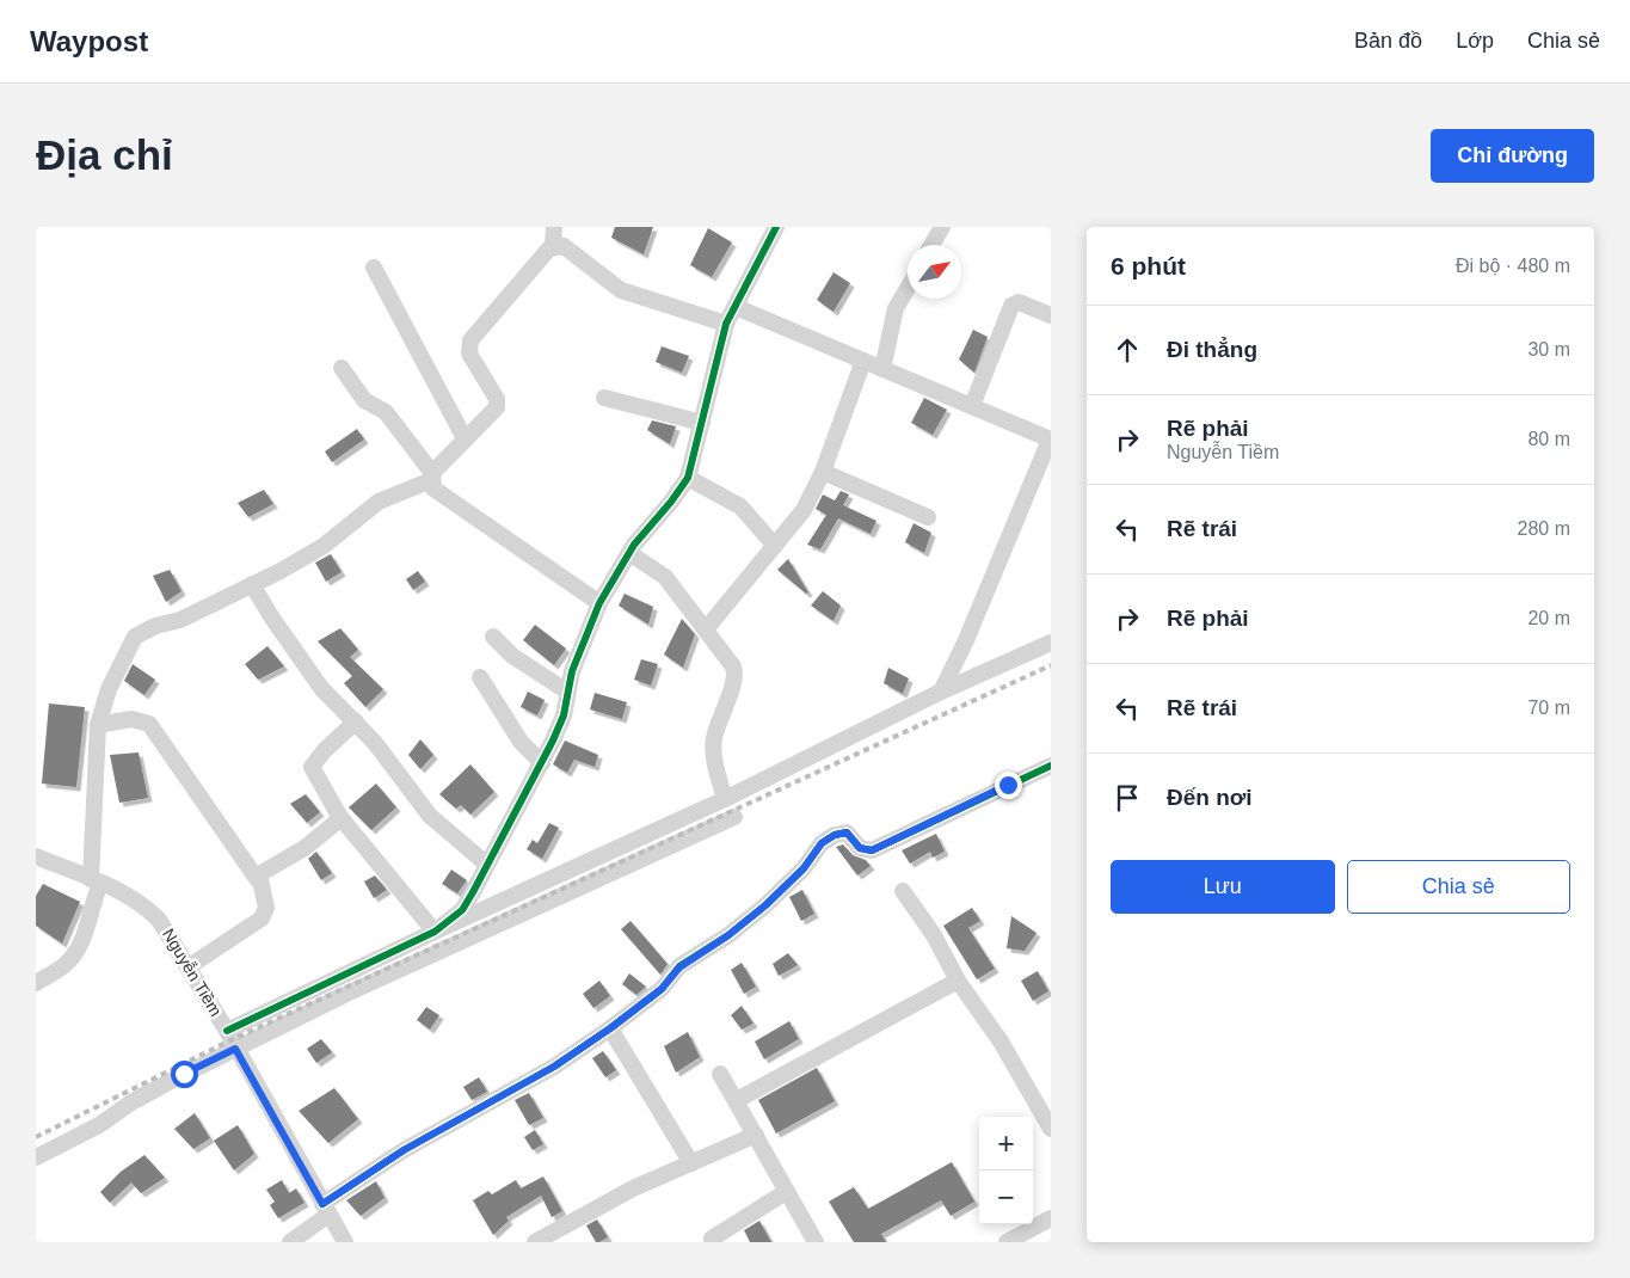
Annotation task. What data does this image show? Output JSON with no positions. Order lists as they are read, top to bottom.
{
  "streets": {
    "street": ["Nguyễn Tiềm"]
  },
  "north": "top right",
  "page": {
    "header": "Waypost",
    "nav": ["Bản đồ", "Lớp", "Chia sẻ"],
    "buttons": [
      "Chỉ đường",
      ["Lưu", "Chia sẻ"]
    ],
    "title": "Địa chỉ",
    "heading": ["6 phút", "Đi bộ · 480 m"],
    "list": [
      ["Đi thẳng", "30 m"],
      ["Rẽ phải", "Nguyễn Tiềm", "80 m"],
      ["Rẽ trái", "280 m"],
      ["Rẽ phải", "20 m"],
      ["Rẽ trái", "70 m"],
      "Đến nơi"
    ],
    "map_buttons": ["+", "−"]
  }
}
